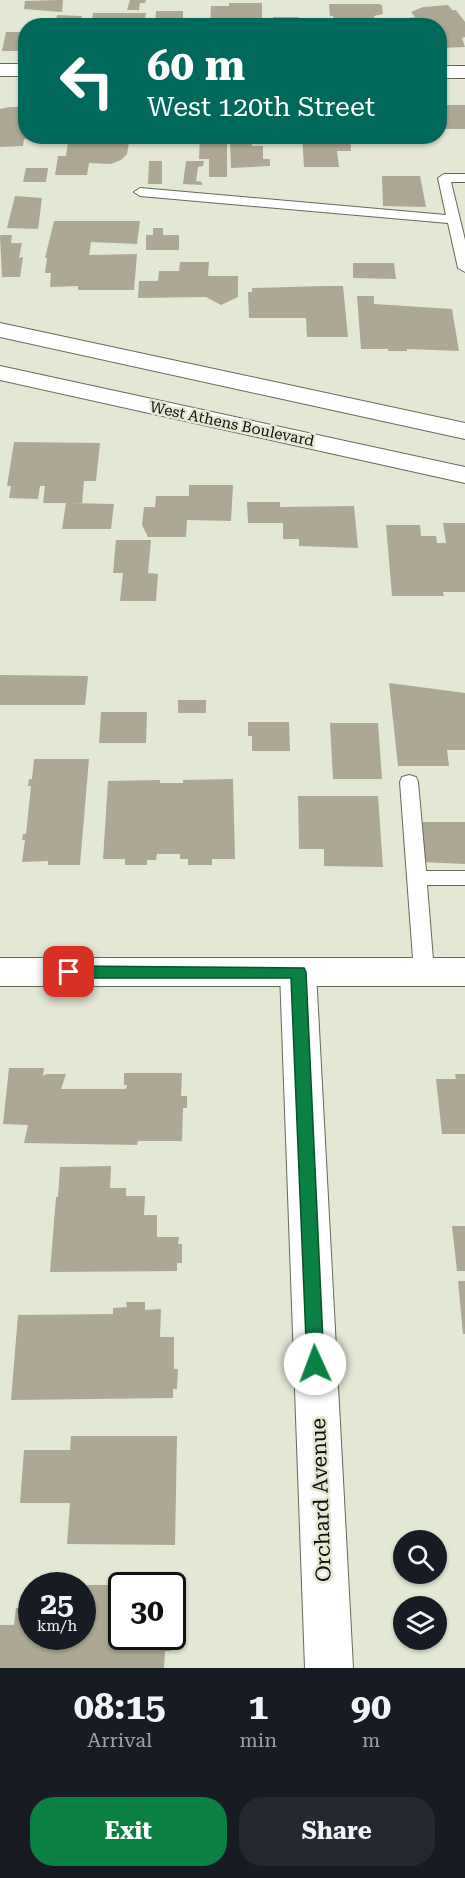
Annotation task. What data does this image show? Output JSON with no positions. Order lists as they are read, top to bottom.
{
  "streets": {
    "street": ["West Athens Boulevard", "Orchard Avenue"]
  },
  "page": {
    "turn": ["60 m", "West 120th Street"],
    "speed": "25 km/h",
    "limit": "30",
    "eta": [
      "08:15",
      "Arrival",
      "1",
      "min",
      "90",
      "m"
    ],
    "buttons": ["Exit", "Share"]
  }
}
